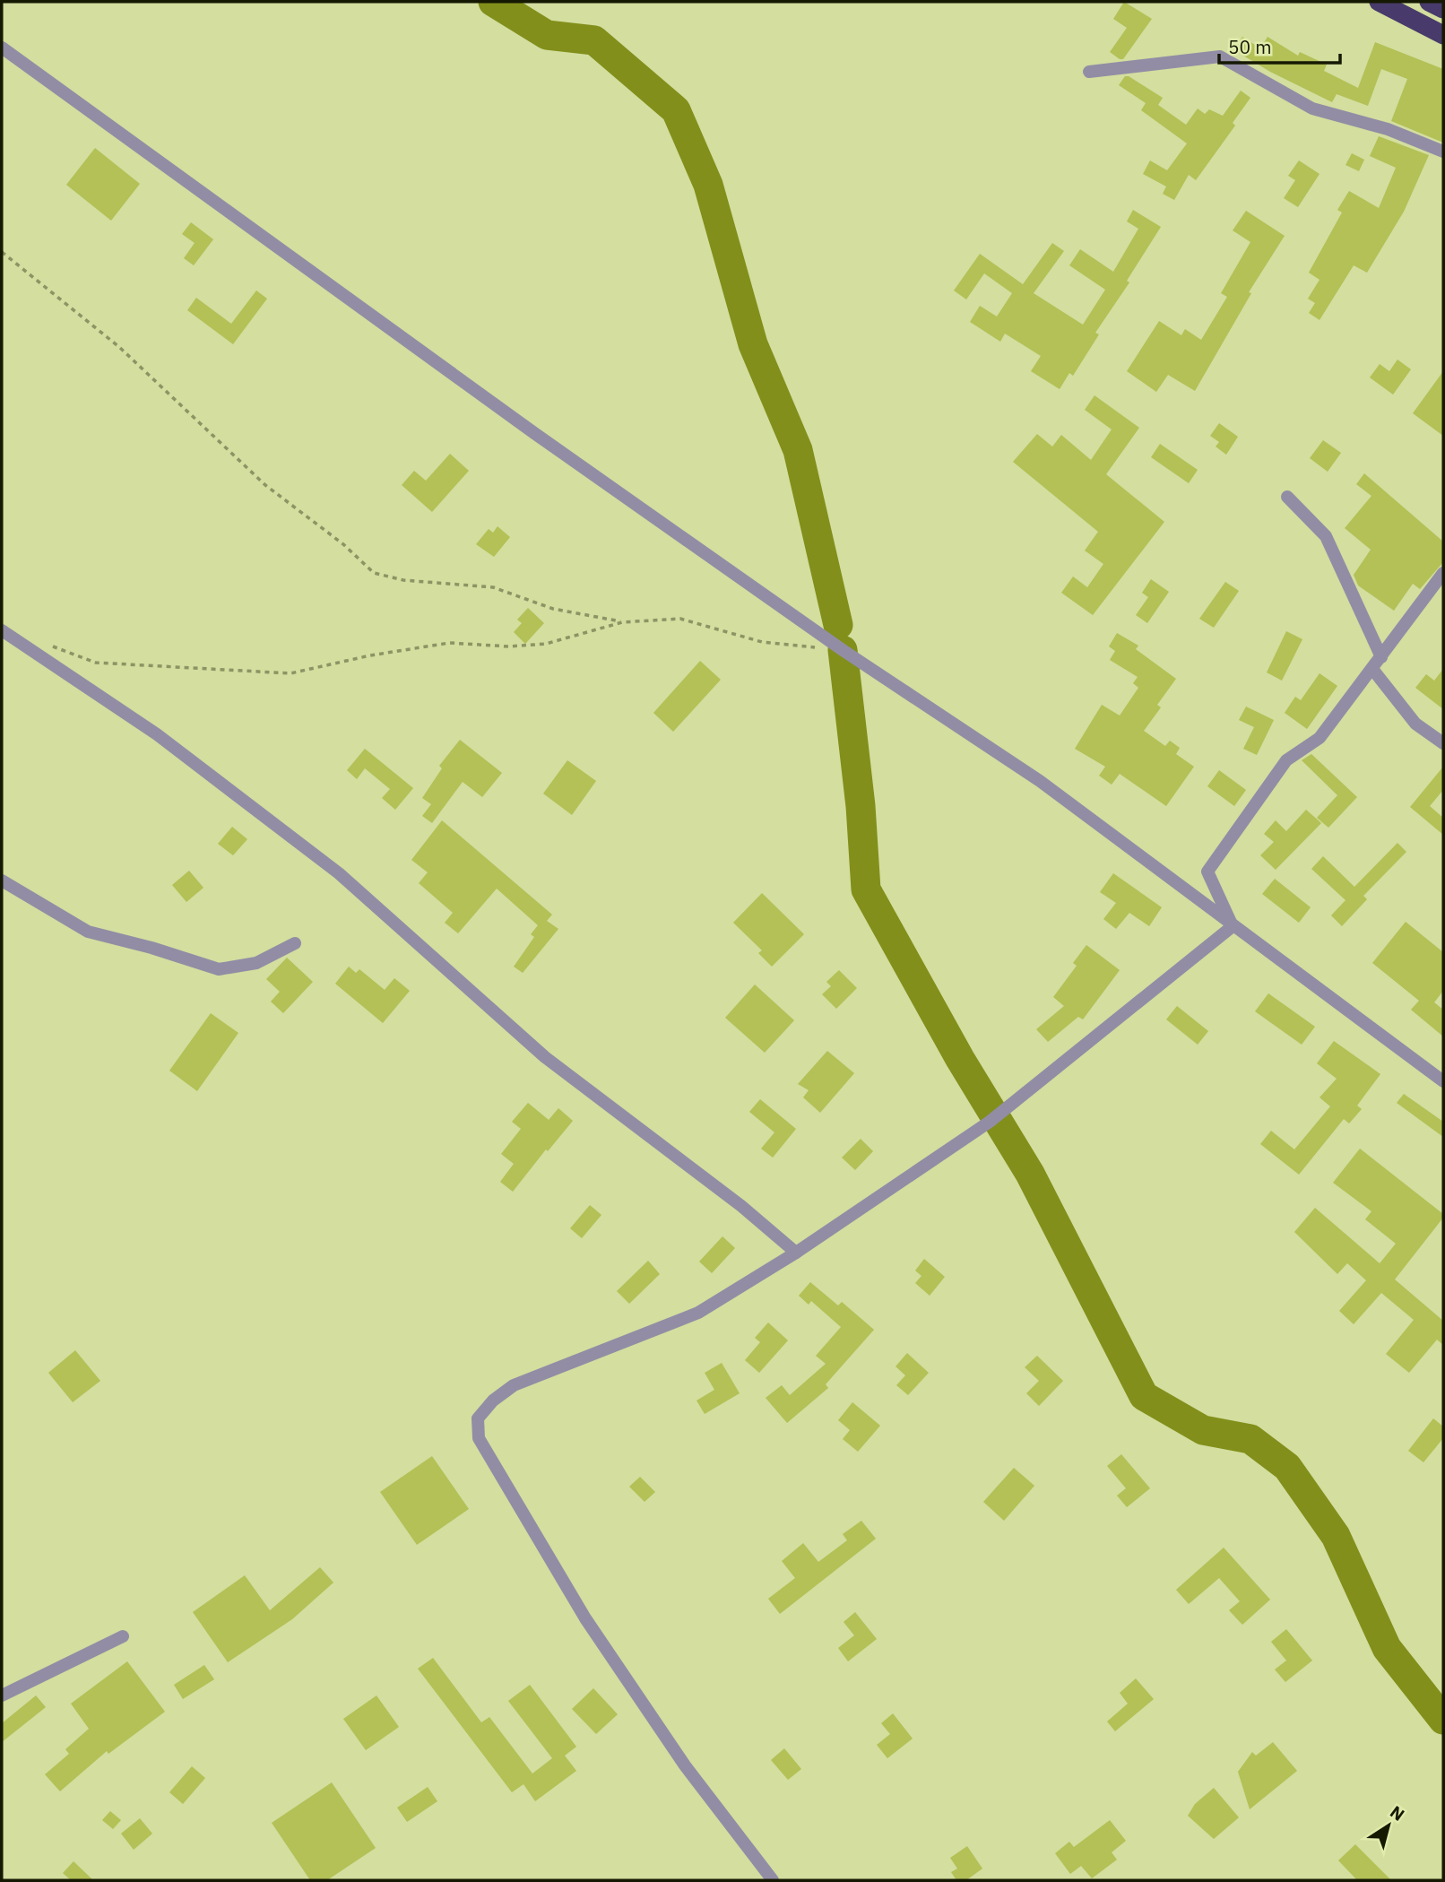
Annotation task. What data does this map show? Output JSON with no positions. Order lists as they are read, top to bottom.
{
  "scale_bar": "50 m",
  "north": "top right"
}
